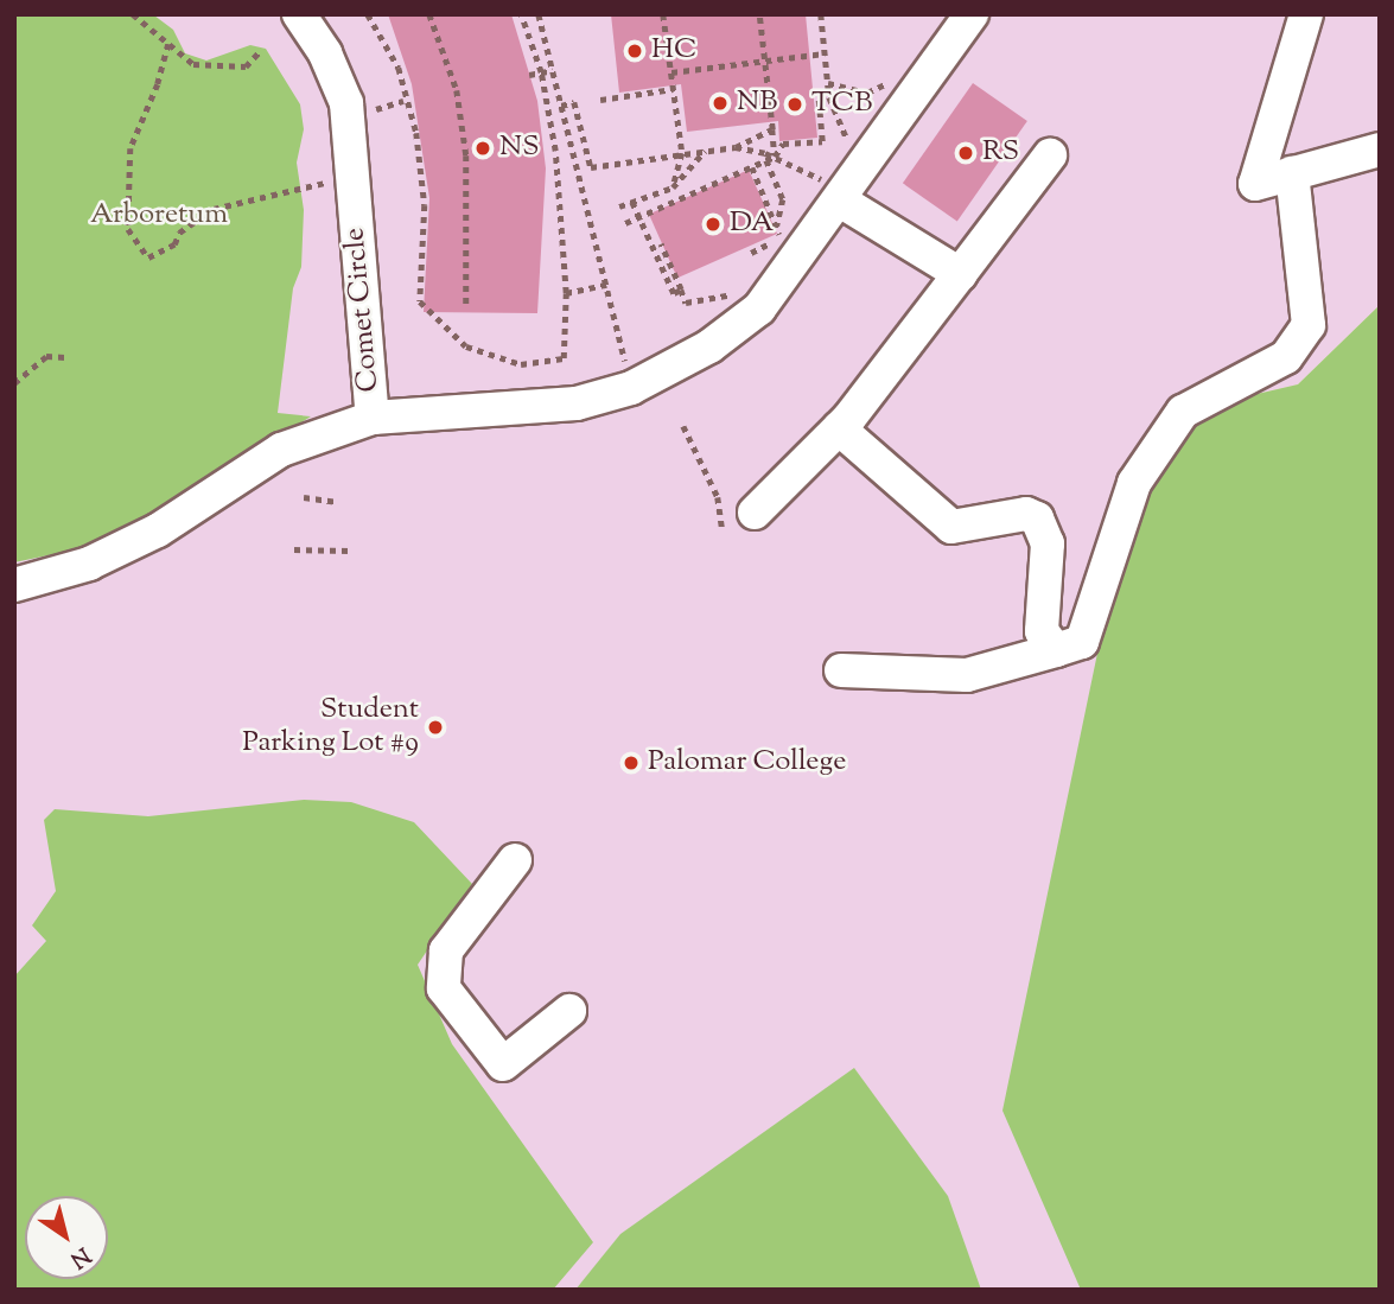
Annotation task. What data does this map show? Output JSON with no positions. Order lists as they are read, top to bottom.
{
  "streets": {
    "street": ["Comet Circle"]
  },
  "parks": ["Arboretum"],
  "places": [
    "HC",
    "NB",
    "TCB",
    "NS",
    "RS",
    "DA",
    "Student Parking Lot #9",
    "Palomar College"
  ],
  "north": "bottom right"
}
